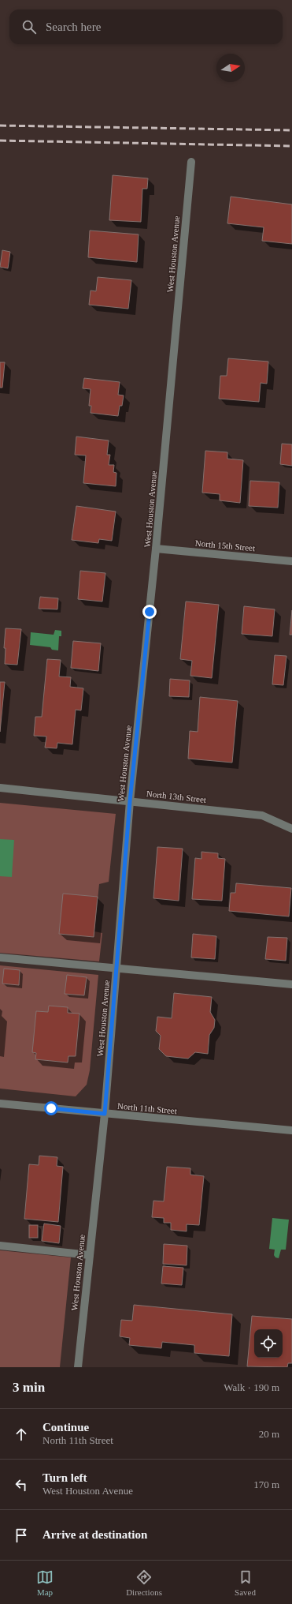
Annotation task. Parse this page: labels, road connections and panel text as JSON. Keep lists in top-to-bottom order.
{
  "streets": {
    "street": [
      "West Houston Avenue",
      "North 15th Street",
      "North 13th Street",
      "North 11th Street"
    ]
  },
  "crossings": [
    ["West Houston Avenue", "North 15th Street"],
    ["West Houston Avenue", "North 13th Street"],
    ["West Houston Avenue", "North 11th Street"]
  ],
  "north": "right",
  "page": {
    "search": "Search here",
    "heading": ["3 min", "Walk · 190 m"],
    "list": [
      ["Continue", "North 11th Street", "20 m"],
      ["Turn left", "West Houston Avenue", "170 m"],
      "Arrive at destination"
    ],
    "nav": ["Map", "Directions", "Saved"]
  }
}
